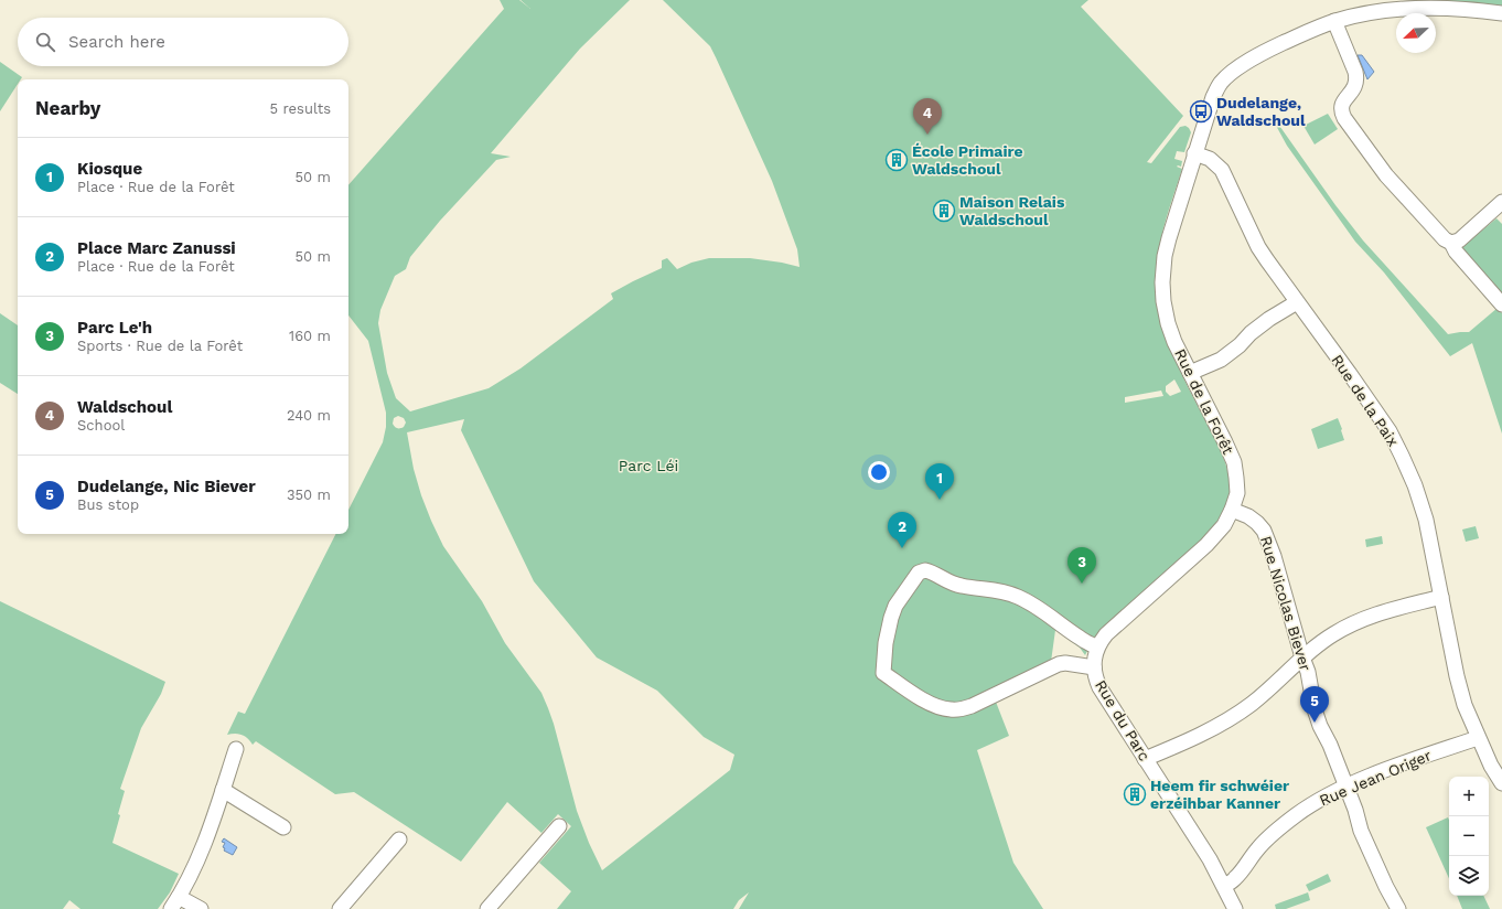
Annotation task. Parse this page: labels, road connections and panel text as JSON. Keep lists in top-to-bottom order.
{
  "streets": {
    "street": [
      "Rue de la Paix",
      "Rue de la Forêt",
      "Rue Nicolas Biever",
      "Rue du Parc",
      "Rue Jean Origer"
    ]
  },
  "crossings": [
    ["Rue de la Paix", "Rue de la Forêt"],
    ["Rue de la Paix", "Rue Jean Origer"],
    ["Rue de la Forêt", "Rue Nicolas Biever"],
    ["Rue de la Forêt", "Rue du Parc"],
    ["Rue Nicolas Biever", "Rue Jean Origer"],
    ["Rue du Parc", "Rue Jean Origer"]
  ],
  "parks": ["Parc Léi"],
  "places": {
    "bus stop": ["Dudelange, Waldschoul"],
    "building": ["École Primaire Waldschoul", "Maison Relais Waldschoul", "Heem fir schwéier erzéihbar Kanner"]
  },
  "north": "bottom left",
  "page": {
    "search": "Search here",
    "heading": ["Nearby", "5 results"],
    "pins": [
      "4",
      "1",
      "2",
      "3",
      "5"
    ],
    "list": [
      {
        "mark": "1",
        "name": "Kiosque",
        "note": "Place · Rue de la Forêt",
        "value": "50 m"
      },
      {
        "mark": "2",
        "name": "Place Marc Zanussi",
        "note": "Place · Rue de la Forêt",
        "value": "50 m"
      },
      {
        "mark": "3",
        "name": "Parc Le'h",
        "note": "Sports · Rue de la Forêt",
        "value": "160 m"
      },
      {
        "mark": "4",
        "name": "Waldschoul",
        "note": "School",
        "value": "240 m"
      },
      {
        "mark": "5",
        "name": "Dudelange, Nic Biever",
        "note": "Bus stop",
        "value": "350 m"
      }
    ],
    "map_buttons": ["+", "−"]
  }
}
